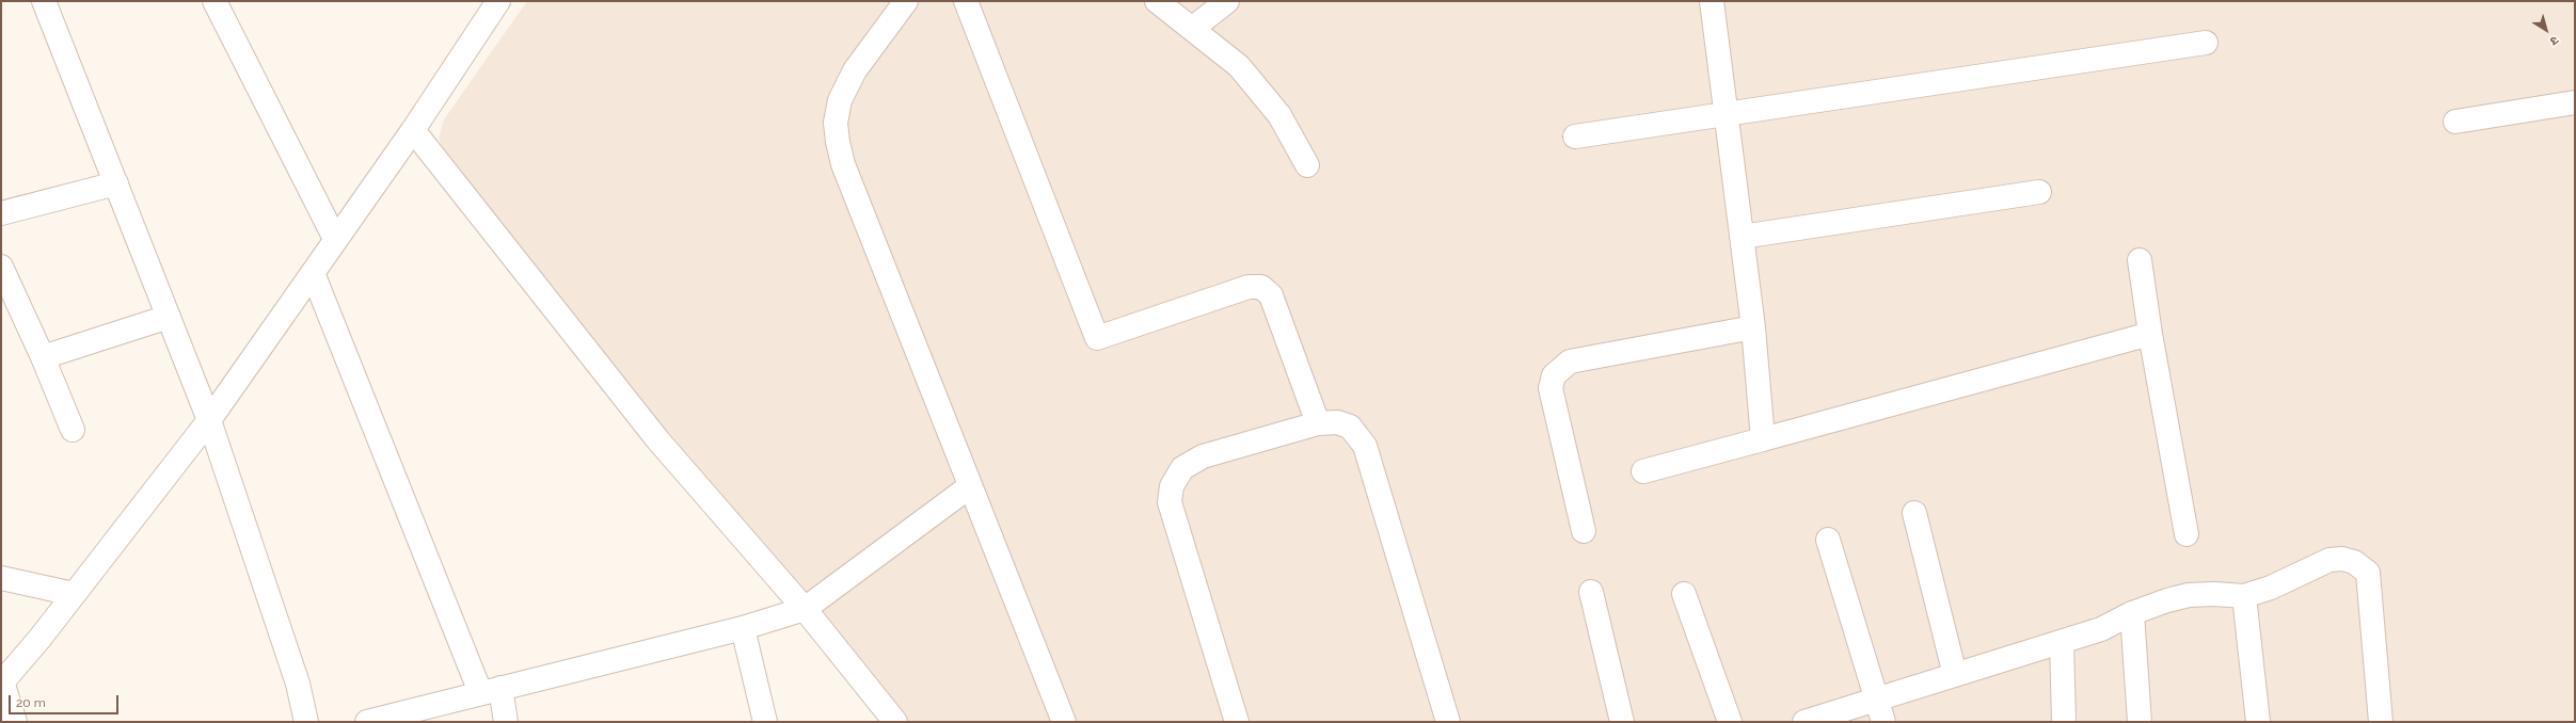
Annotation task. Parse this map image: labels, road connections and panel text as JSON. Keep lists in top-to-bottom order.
{
  "scale_bar": "20 m",
  "north": "bottom right"
}
